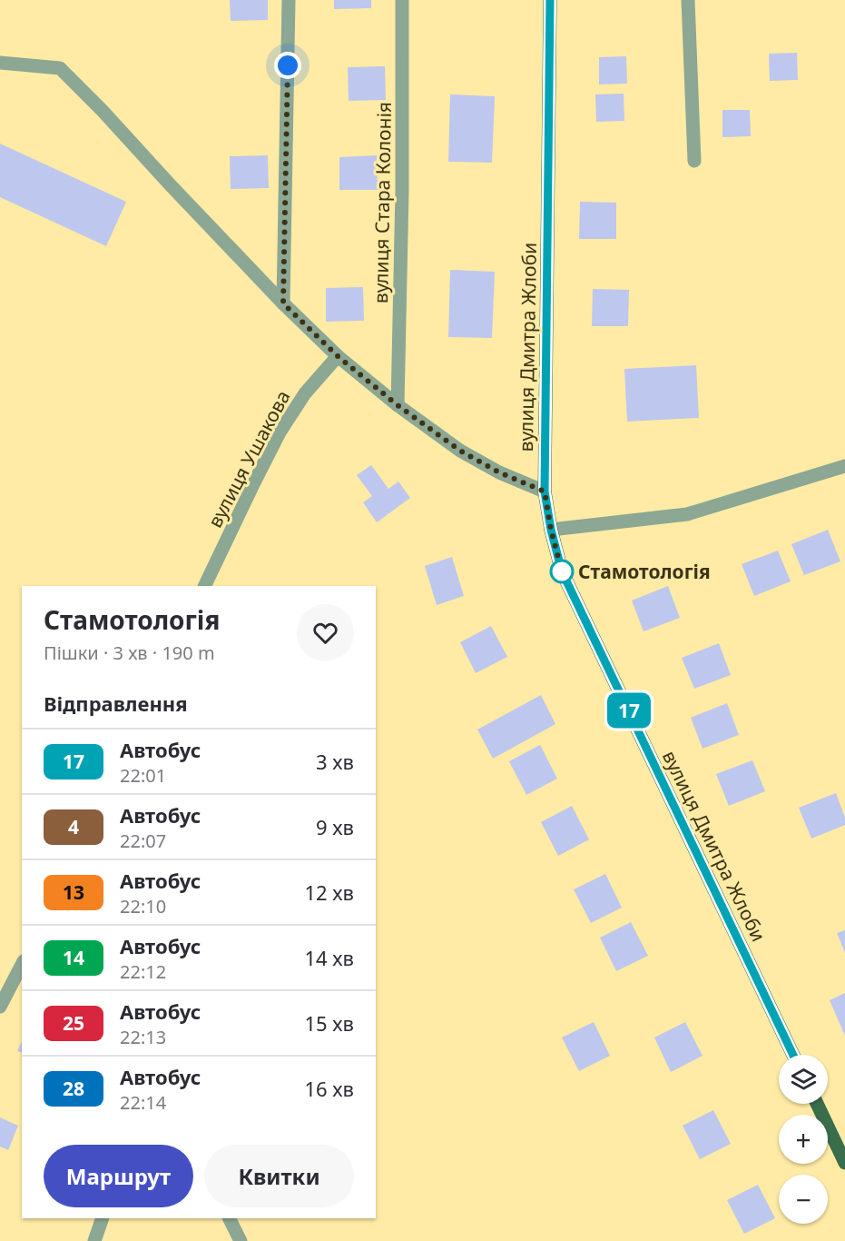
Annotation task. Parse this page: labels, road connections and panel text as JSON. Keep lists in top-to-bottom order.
{
  "streets": {
    "main road": ["вулиця Дмитра Жлоби"],
    "street": ["вулиця Стара Колонія", "вулиця Ушакова"]
  },
  "places": ["Стамотологія"],
  "lines": ["bus line 17"],
  "page": {
    "on_map": "17",
    "heading": [
      ["Стамотологія", "Пішки · 3 хв · 190 m"],
      "Відправлення"
    ],
    "list": [
      {
        "mark": "17",
        "name": "Автобус",
        "note": "22:01",
        "value": "3 хв"
      },
      {
        "mark": "4",
        "name": "Автобус",
        "note": "22:07",
        "value": "9 хв"
      },
      {
        "mark": "13",
        "name": "Автобус",
        "note": "22:10",
        "value": "12 хв"
      },
      {
        "mark": "14",
        "name": "Автобус",
        "note": "22:12",
        "value": "14 хв"
      },
      {
        "mark": "25",
        "name": "Автобус",
        "note": "22:13",
        "value": "15 хв"
      },
      {
        "mark": "28",
        "name": "Автобус",
        "note": "22:14",
        "value": "16 хв"
      }
    ],
    "map_buttons": ["+", "−"],
    "buttons": ["Маршрут", "Квитки"]
  }
}
